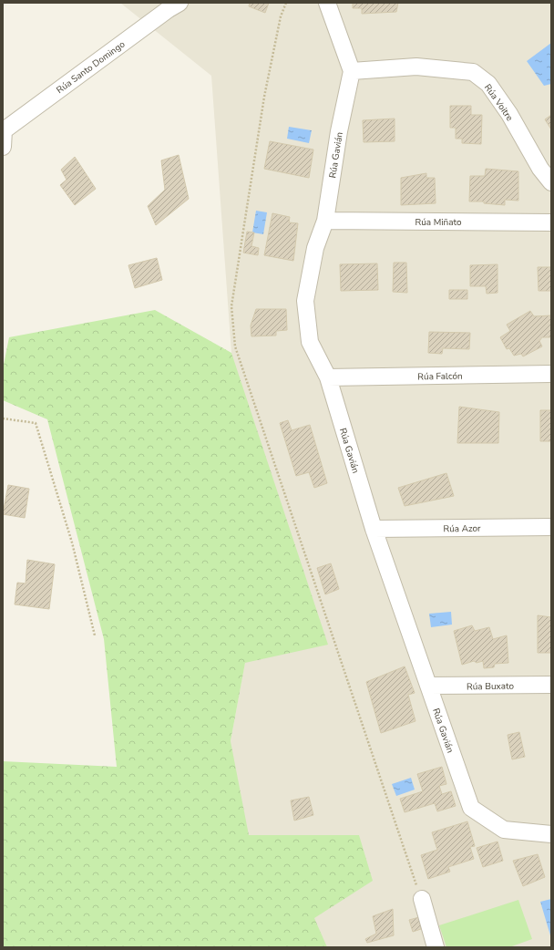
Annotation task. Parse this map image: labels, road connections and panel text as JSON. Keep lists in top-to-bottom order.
{
  "streets": {
    "street": [
      "Rúa Santo Domingo",
      "Rúa Voitre",
      "Rúa Gavián",
      "Rúa Miñato",
      "Rúa Falcón",
      "Rúa Azor",
      "Rúa Buxato"
    ]
  },
  "crossings": [
    ["Rúa Voitre", "Rúa Gavián"],
    ["Rúa Gavián", "Rúa Miñato"],
    ["Rúa Gavián", "Rúa Falcón"],
    ["Rúa Gavián", "Rúa Azor"],
    ["Rúa Gavián", "Rúa Buxato"]
  ]
}
